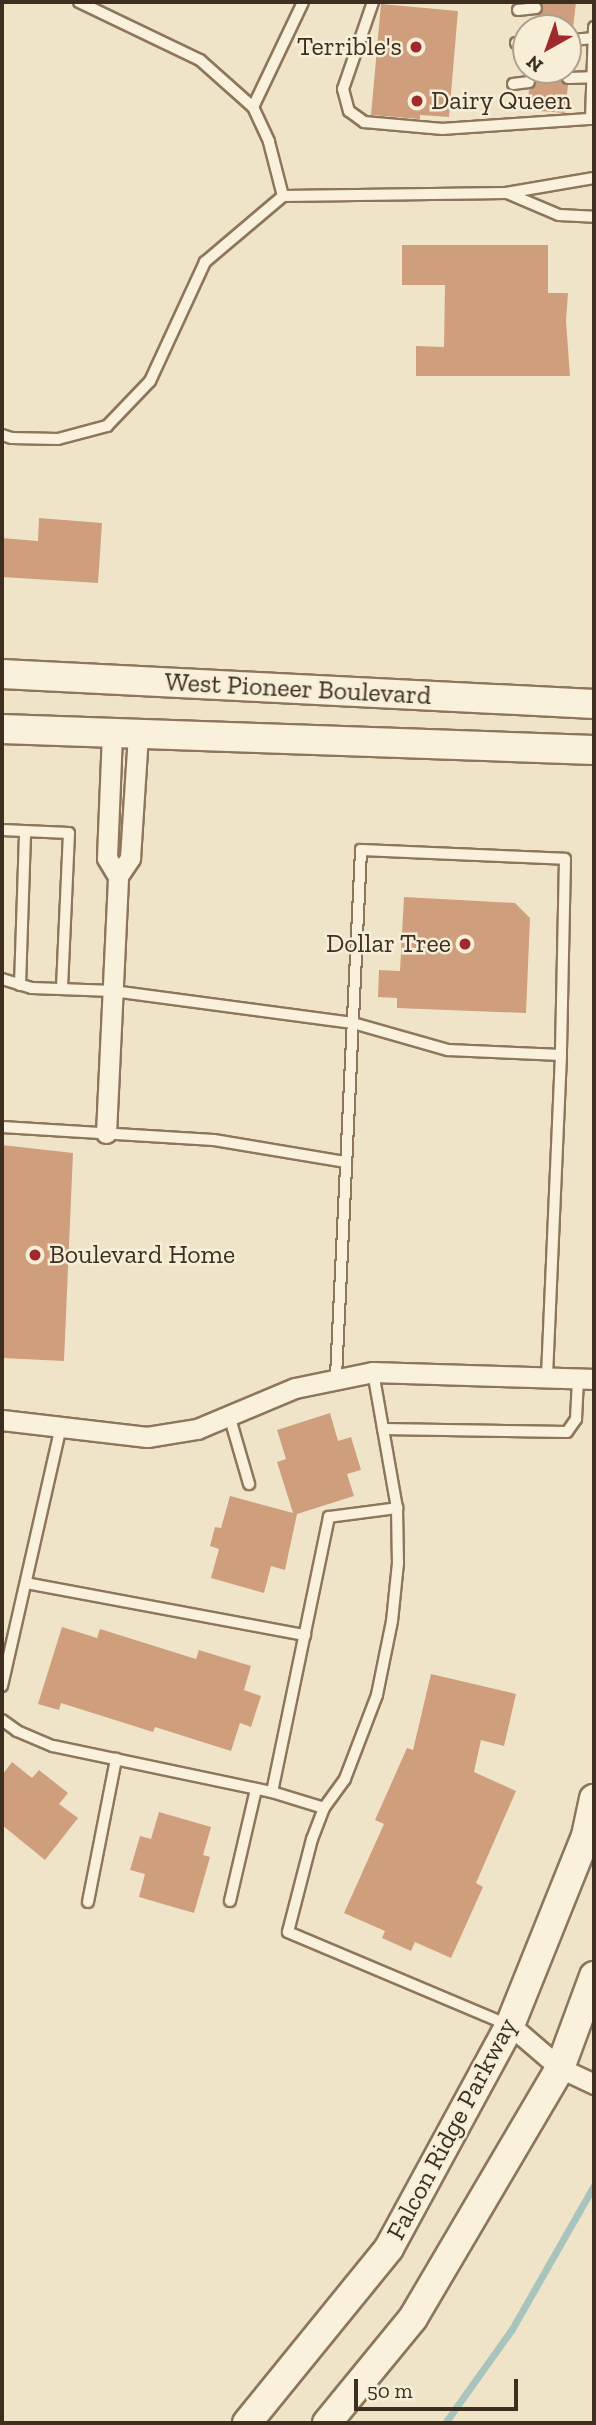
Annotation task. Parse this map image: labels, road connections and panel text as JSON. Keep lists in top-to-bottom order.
{
  "streets": {
    "main road": ["West Pioneer Boulevard", "Falcon Ridge Parkway"]
  },
  "places": [
    "Terrible's",
    "Dairy Queen",
    "Dollar Tree",
    "Boulevard Home"
  ],
  "scale_bar": "50 m",
  "north": "bottom left"
}
